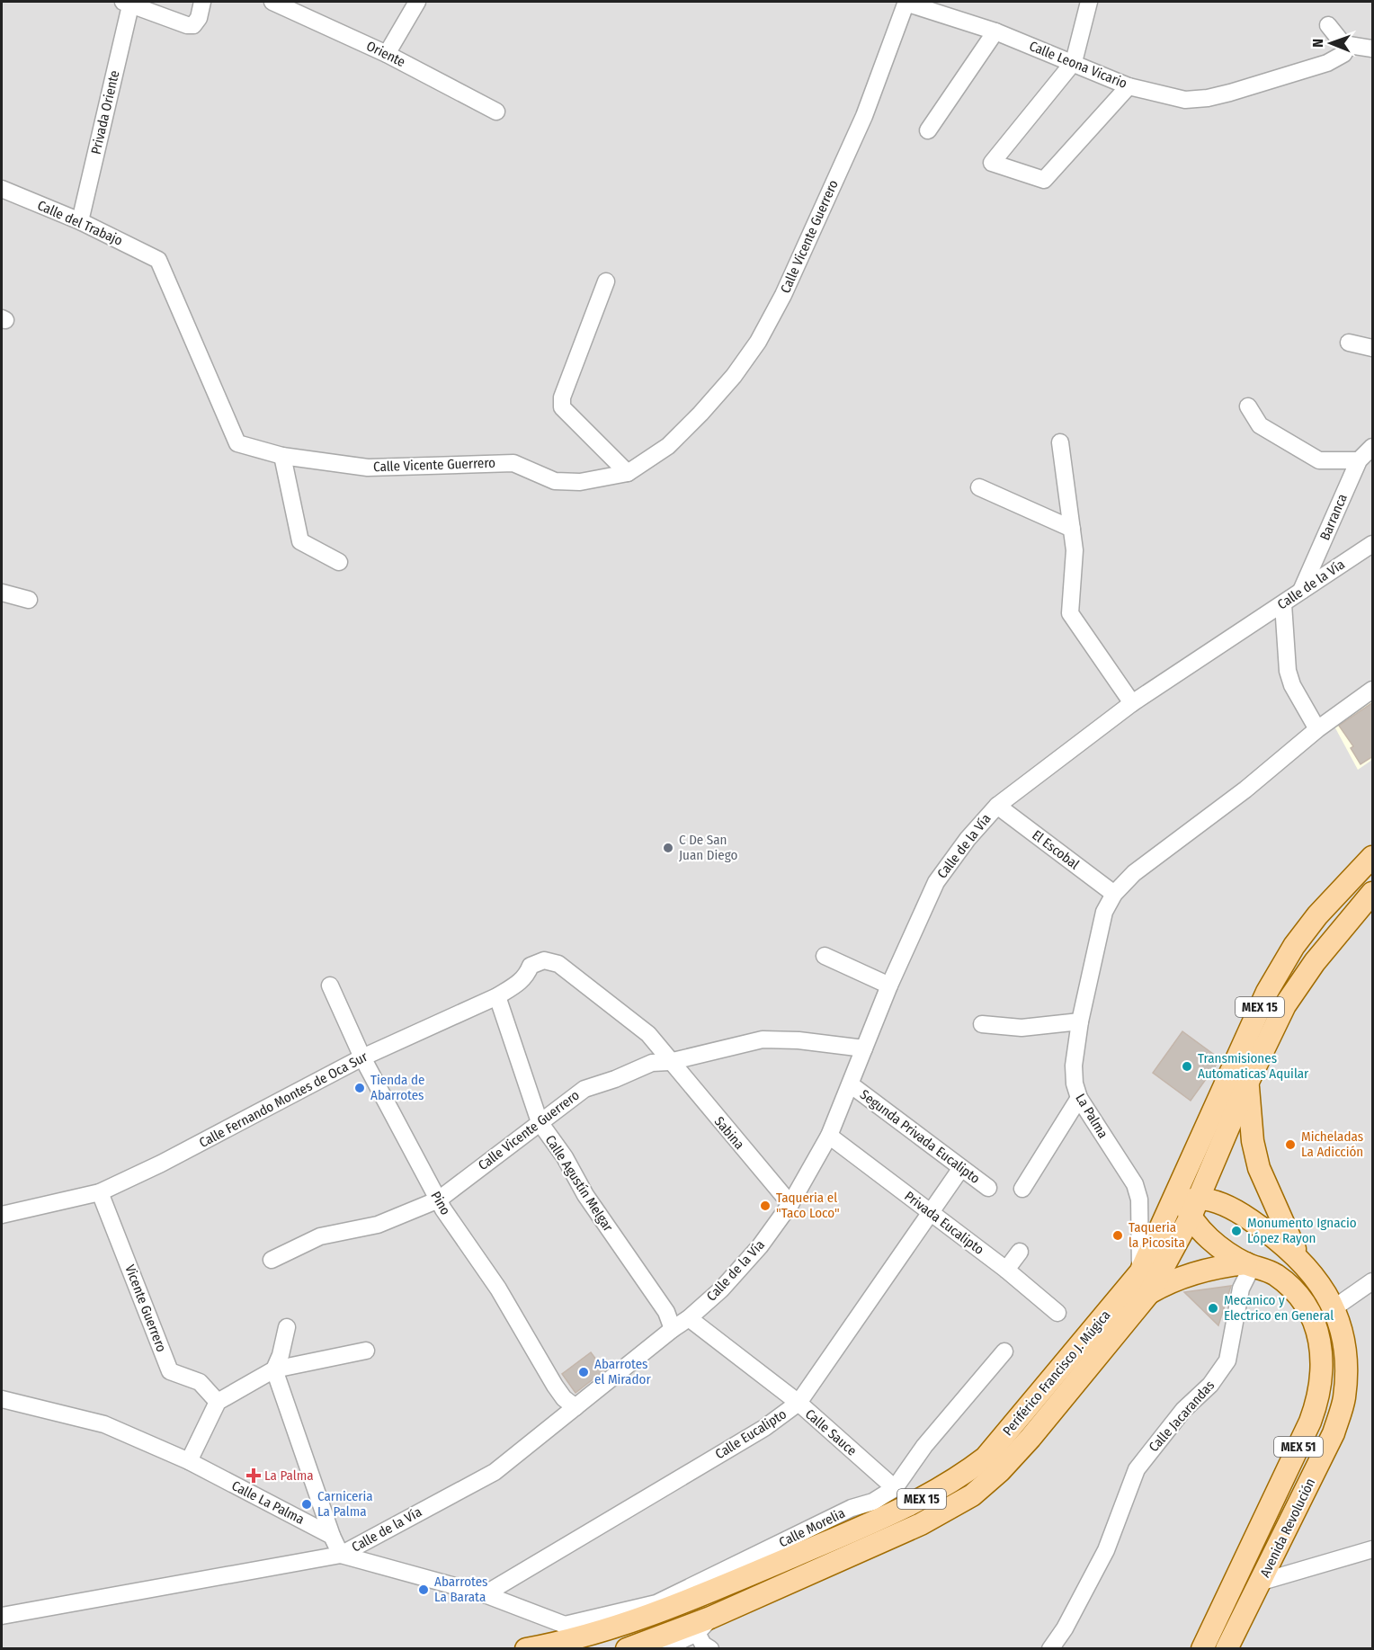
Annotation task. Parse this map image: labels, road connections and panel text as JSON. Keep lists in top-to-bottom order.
{
  "streets": {
    "main road": [
      "MEX 15",
      "Periférico Francisco J. Múgica",
      "MEX 51",
      "Avenida Revolución"
    ],
    "street": [
      "Oriente",
      "Calle Leona Vicario",
      "Privada Oriente",
      "Calle del Trabajo",
      "Calle Vicente Guerrero",
      "Barranca",
      "Calle de la Vía",
      "El Escobal",
      "Calle Fernando Montes de Oca Sur",
      "La Palma",
      "Sabina",
      "Segunda Privada Eucalipto",
      "Calle Agustín Melgar",
      "Pino",
      "Privada Eucalipto",
      "Vicente Guerrero",
      "Calle Jacarandas",
      "Calle Sauce",
      "Calle Eucalipto",
      "Calle La Palma",
      "Calle Morelia"
    ]
  },
  "crossings": [
    ["Calle Leona Vicario", "Calle Vicente Guerrero"],
    ["Privada Oriente", "Calle del Trabajo"],
    ["Calle del Trabajo", "Calle Vicente Guerrero"],
    ["Calle Vicente Guerrero", "Calle de la Vía"],
    ["Calle Vicente Guerrero", "Sabina"],
    ["Calle Vicente Guerrero", "Calle Agustín Melgar"],
    ["Calle Vicente Guerrero", "Pino"],
    ["Barranca", "Calle de la Vía"],
    ["Calle de la Vía", "El Escobal"],
    ["Calle de la Vía", "Sabina"],
    ["Calle de la Vía", "Segunda Privada Eucalipto"],
    ["Calle de la Vía", "Calle Agustín Melgar"],
    ["Calle de la Vía", "Pino"],
    ["Calle de la Vía", "Privada Eucalipto"],
    ["Calle de la Vía", "Calle Sauce"],
    ["El Escobal", "La Palma"],
    ["Calle Fernando Montes de Oca Sur", "Sabina"],
    ["Calle Fernando Montes de Oca Sur", "Calle Agustín Melgar"],
    ["Calle Fernando Montes de Oca Sur", "Pino"],
    ["Calle Fernando Montes de Oca Sur", "Vicente Guerrero"],
    ["La Palma", "Periférico Francisco J. Múgica"],
    ["Segunda Privada Eucalipto", "Calle Eucalipto"],
    ["Privada Eucalipto", "Calle Eucalipto"],
    ["Periférico Francisco J. Múgica", "Calle Morelia"],
    ["Periférico Francisco J. Múgica", "Avenida Revolución"],
    ["Calle Jacarandas", "Avenida Revolución"],
    ["Calle Sauce", "Calle Eucalipto"],
    ["Calle Sauce", "Calle Morelia"]
  ],
  "places": {
    "other": [
      "C De San Juan Diego",
      "Transmisiones Automaticas Aquilar",
      "Tienda de Abarrotes",
      "Micheladas La Adicción",
      "Taqueria el \"Taco Loco\"",
      "Monumento Ignacio López Rayon",
      "Taqueria la Picosita",
      "Mecanico y Electrico en General",
      "Abarrotes el Mirador",
      "Carniceria La Palma",
      "Abarrotes La Barata"
    ],
    "health": ["La Palma"]
  },
  "north": "left"
}
